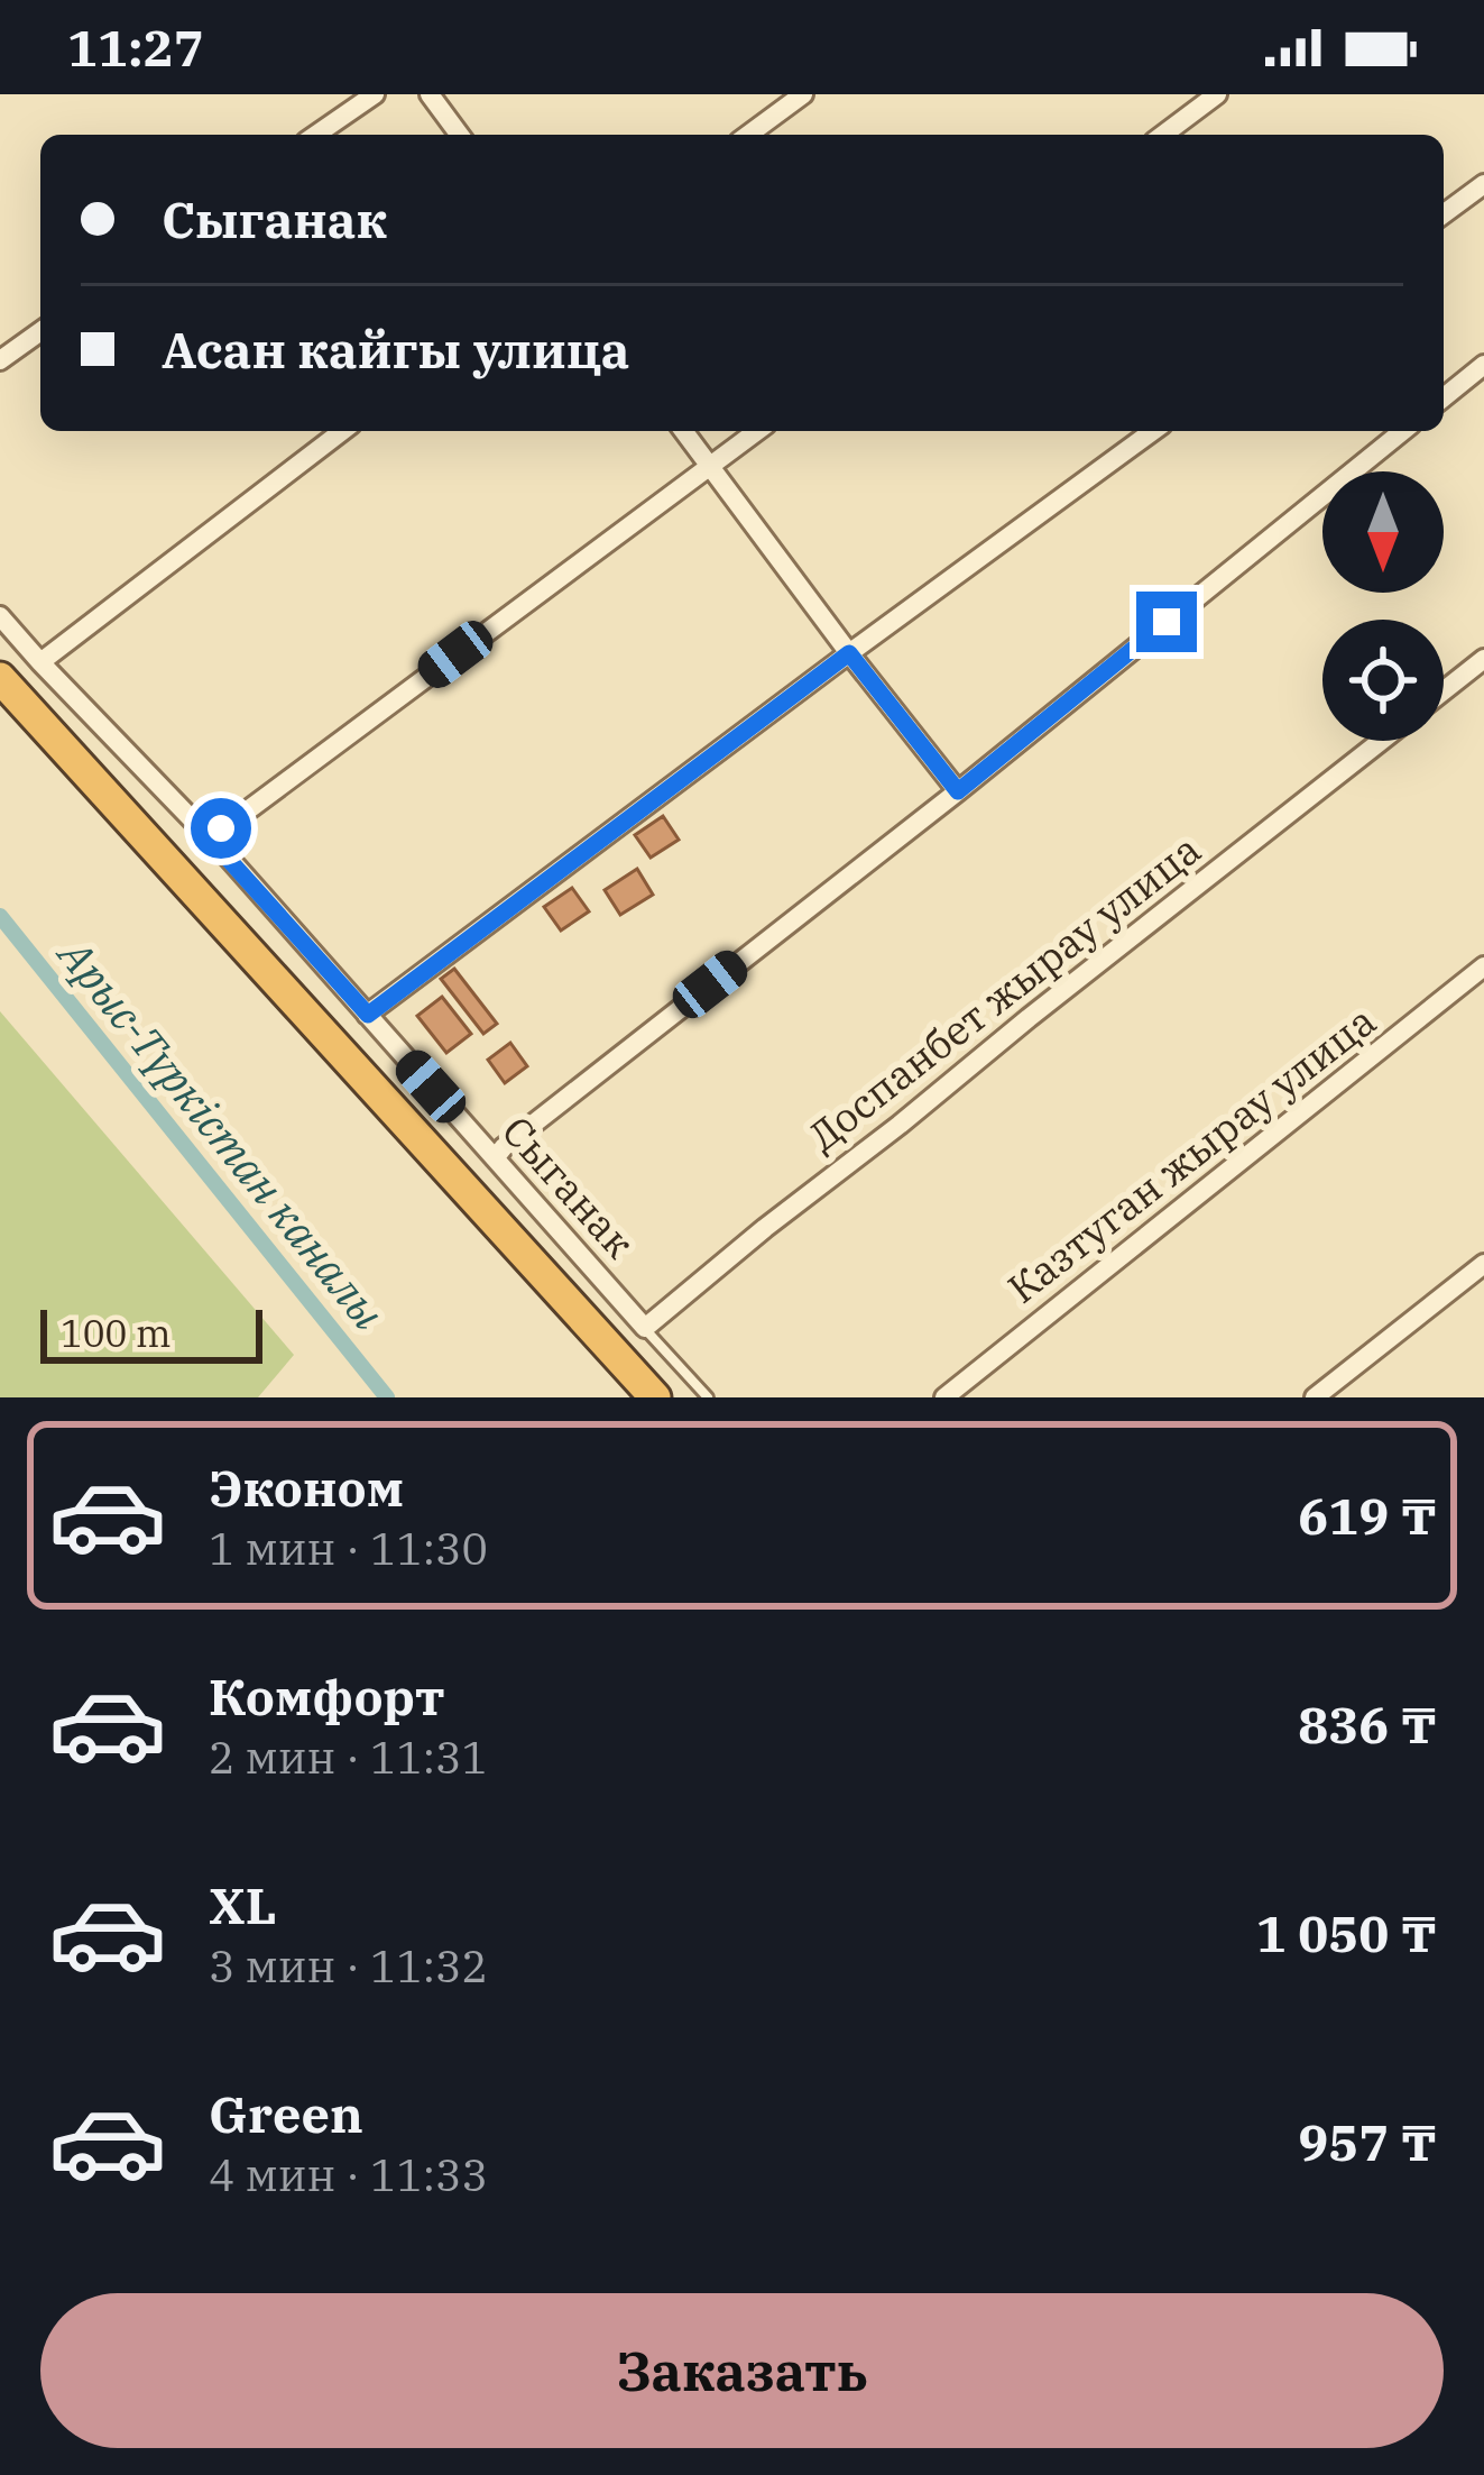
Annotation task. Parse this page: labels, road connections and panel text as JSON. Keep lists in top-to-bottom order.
{
  "streets": {
    "street": ["Доспанбет жырау улица", "Казтуган жырау улица", "Сыганак"]
  },
  "crossings": [
    ["Доспанбет жырау улица", "Сыганак"]
  ],
  "water": ["Арыс-Түркістан каналы"],
  "scale_bar": "100 m",
  "north": "bottom",
  "page": {
    "status": "11:27",
    "banner": ["Сыганак", "Асан кайгы улица"],
    "scale": "100 m",
    "list": [
      {
        "name": "Эконом",
        "note": "1 мин · 11:30",
        "value": "619 ₸"
      },
      {
        "name": "Комфорт",
        "note": "2 мин · 11:31",
        "value": "836 ₸"
      },
      {
        "name": "XL",
        "note": "3 мин · 11:32",
        "value": "1 050 ₸"
      },
      {
        "name": "Green",
        "note": "4 мин · 11:33",
        "value": "957 ₸"
      }
    ],
    "buttons": "Заказать"
  }
}
